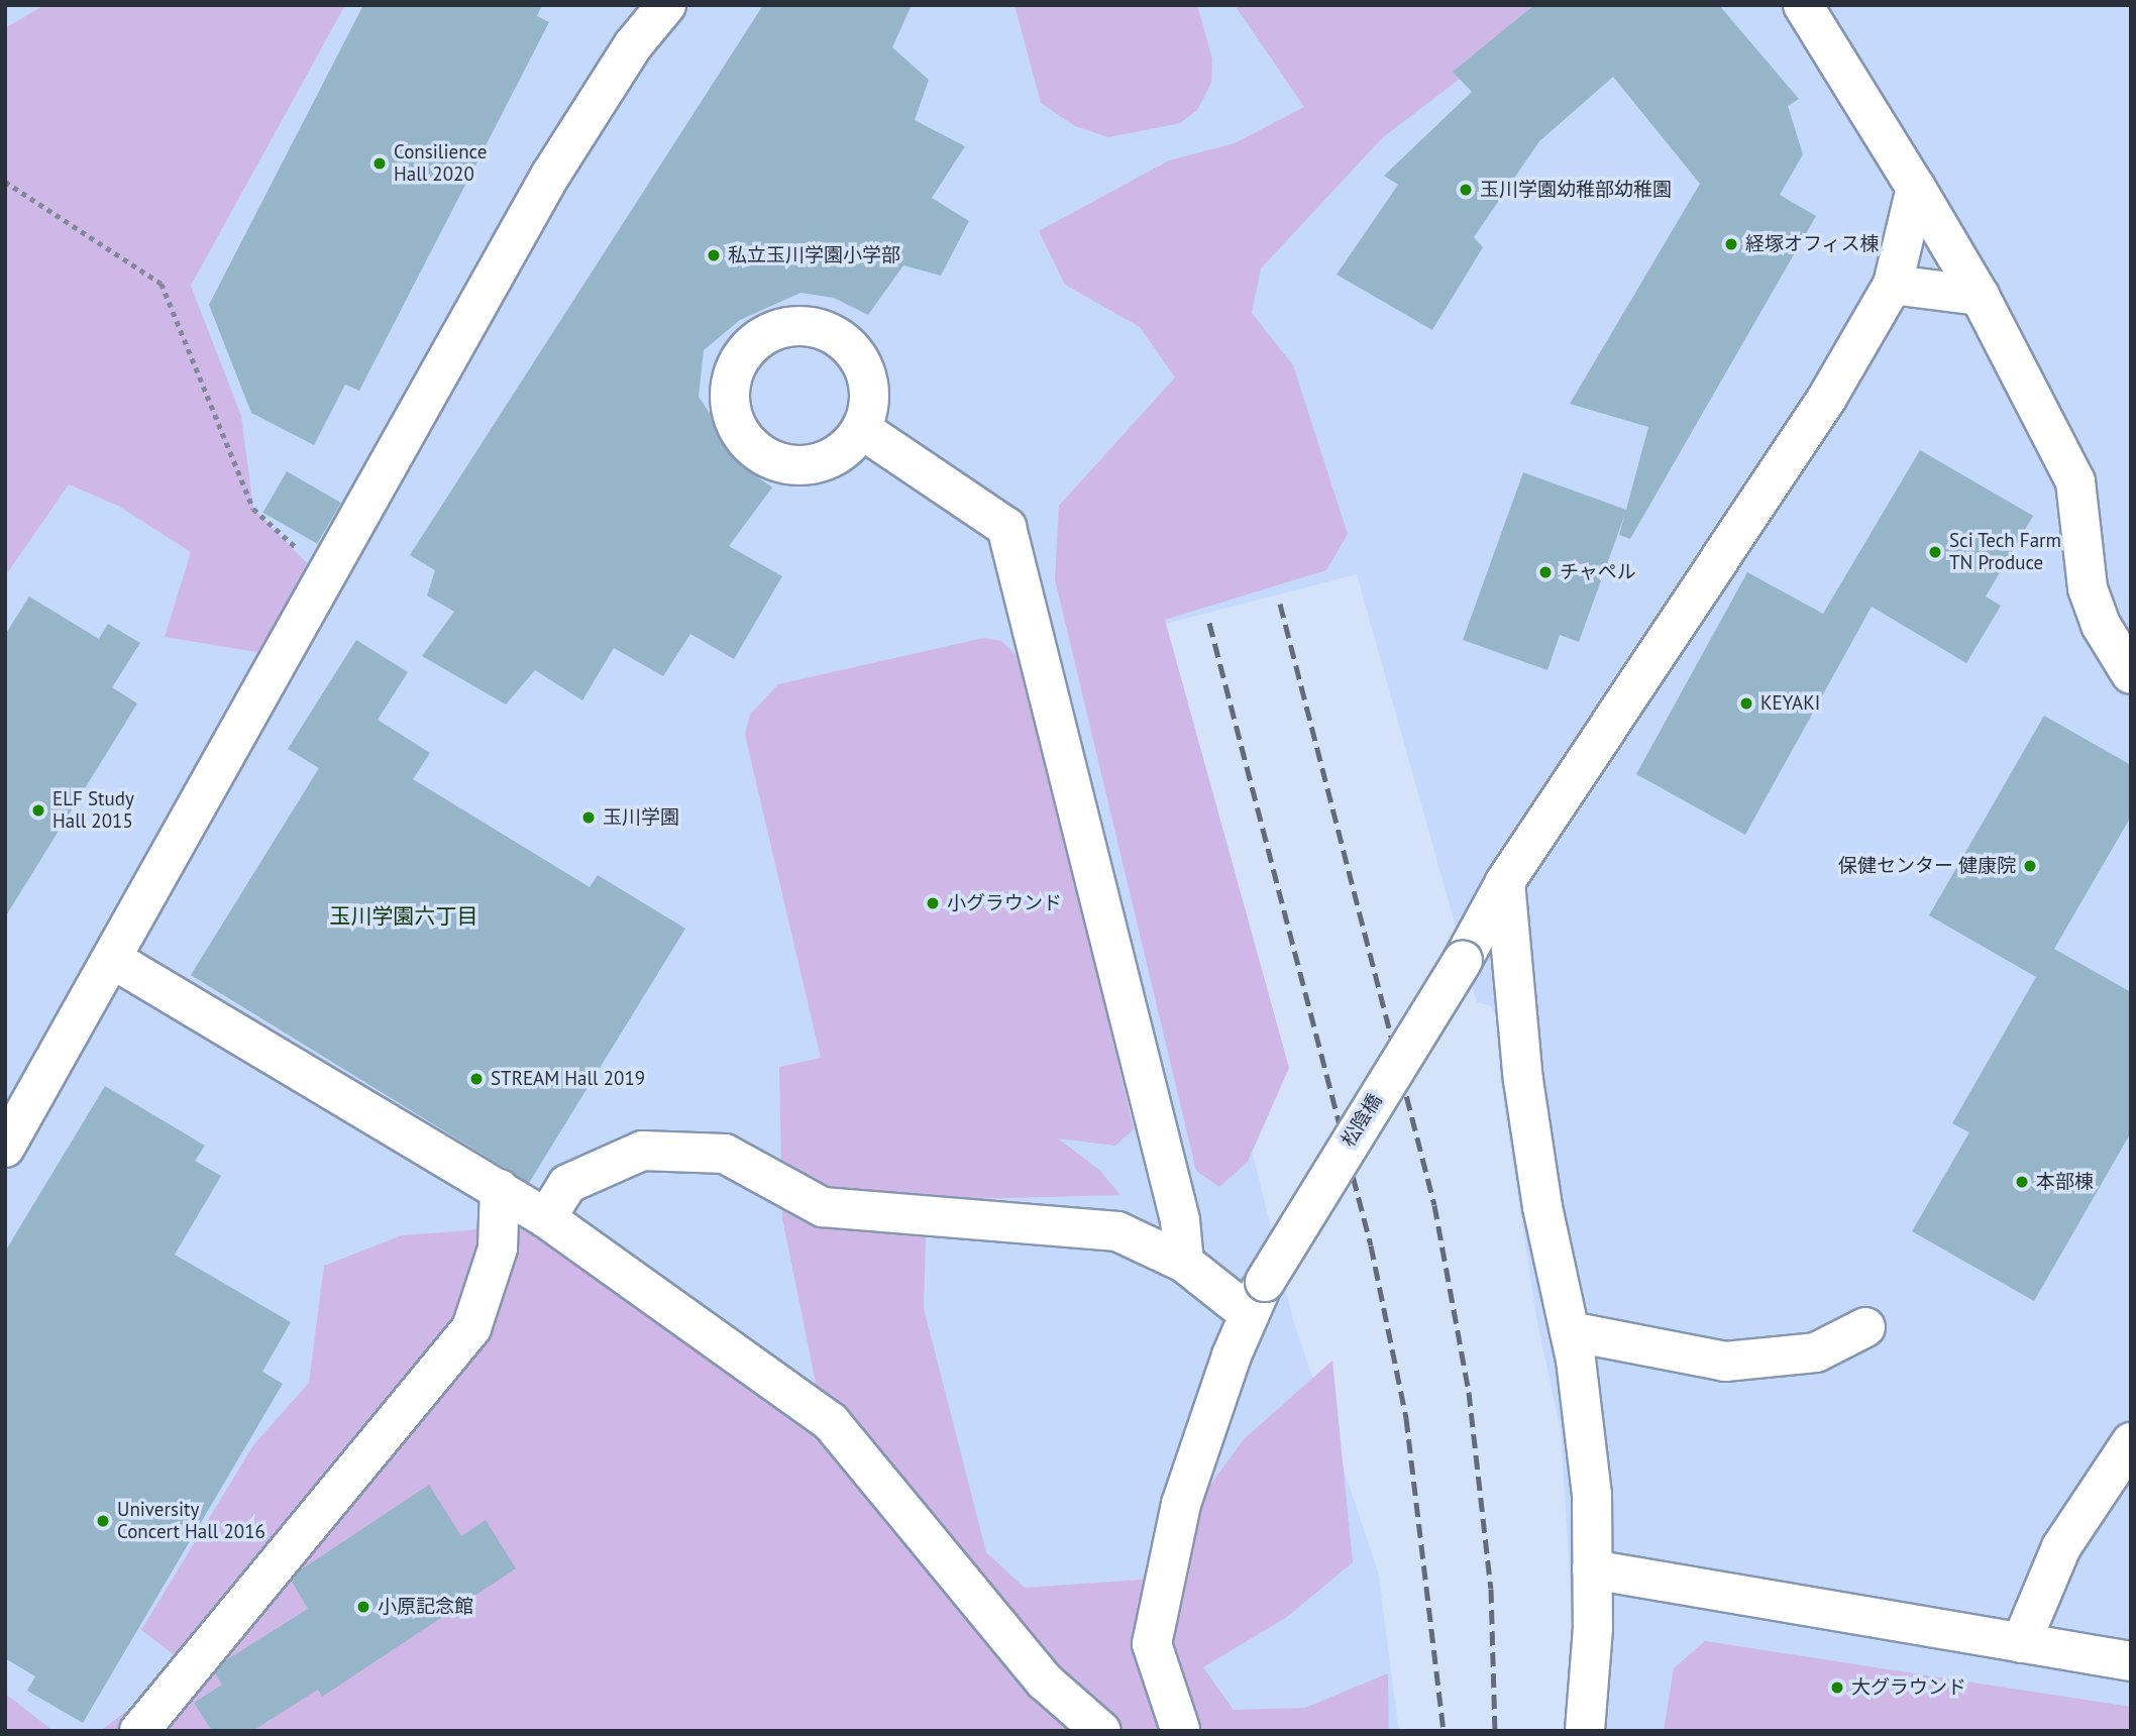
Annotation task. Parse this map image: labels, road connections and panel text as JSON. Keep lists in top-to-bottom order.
{
  "streets": {
    "street": ["松陰橋"]
  },
  "districts": ["玉川学園六丁目"],
  "places": [
    "Consilience Hall 2020",
    "玉川学園幼稚部幼稚園",
    "経塚オフィス棟",
    "私立玉川学園小学部",
    "Sci Tech Farm TN Produce",
    "チャペル",
    "KEYAKI",
    "ELF Study Hall 2015",
    "玉川学園",
    "保健センター 健康院",
    "小グラウンド",
    "STREAM Hall 2019",
    "本部棟",
    "University Concert Hall 2016",
    "小原記念館",
    "大グラウンド"
  ]
}
